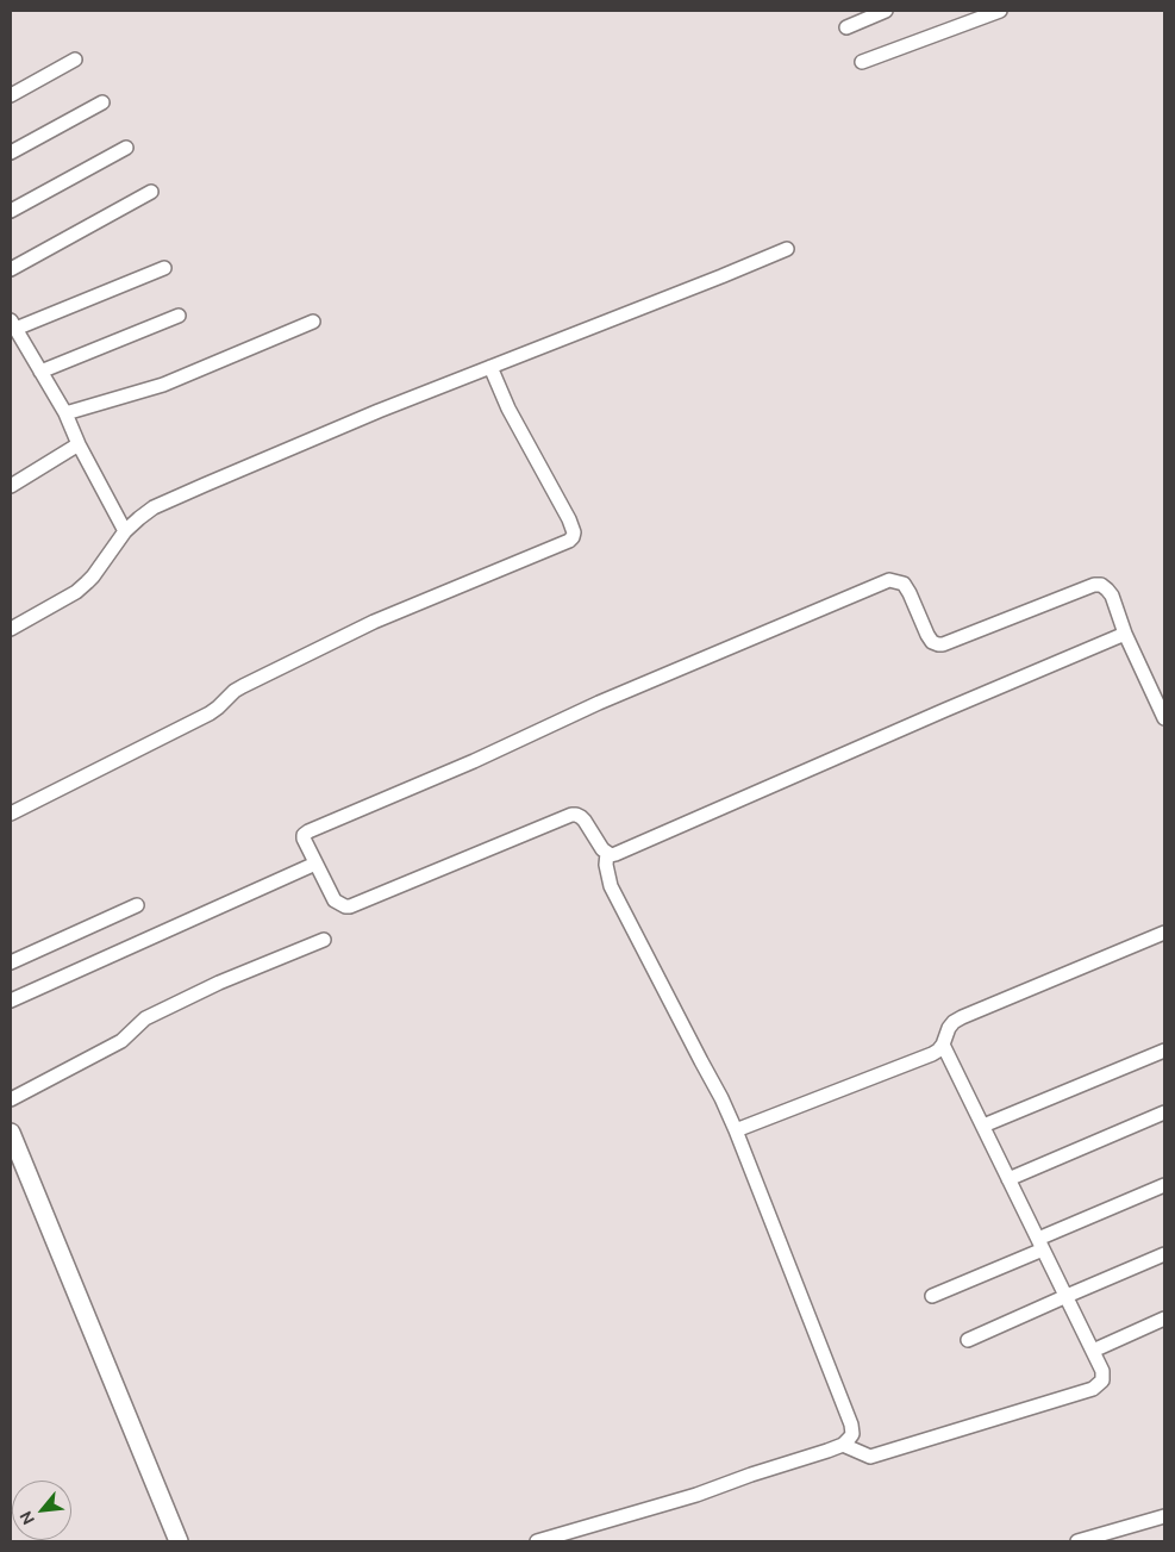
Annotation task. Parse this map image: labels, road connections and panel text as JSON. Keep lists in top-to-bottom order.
{
  "north": "bottom left"
}
